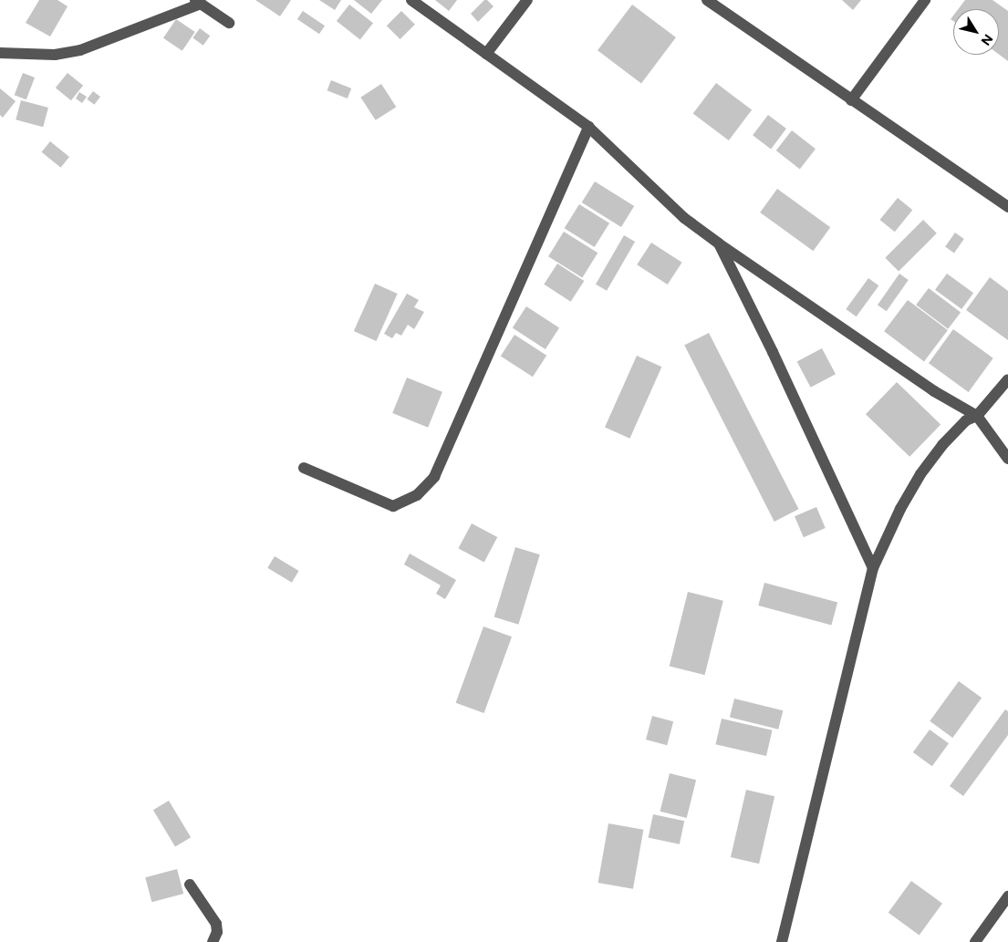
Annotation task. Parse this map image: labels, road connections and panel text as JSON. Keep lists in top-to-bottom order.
{
  "north": "bottom right"
}
